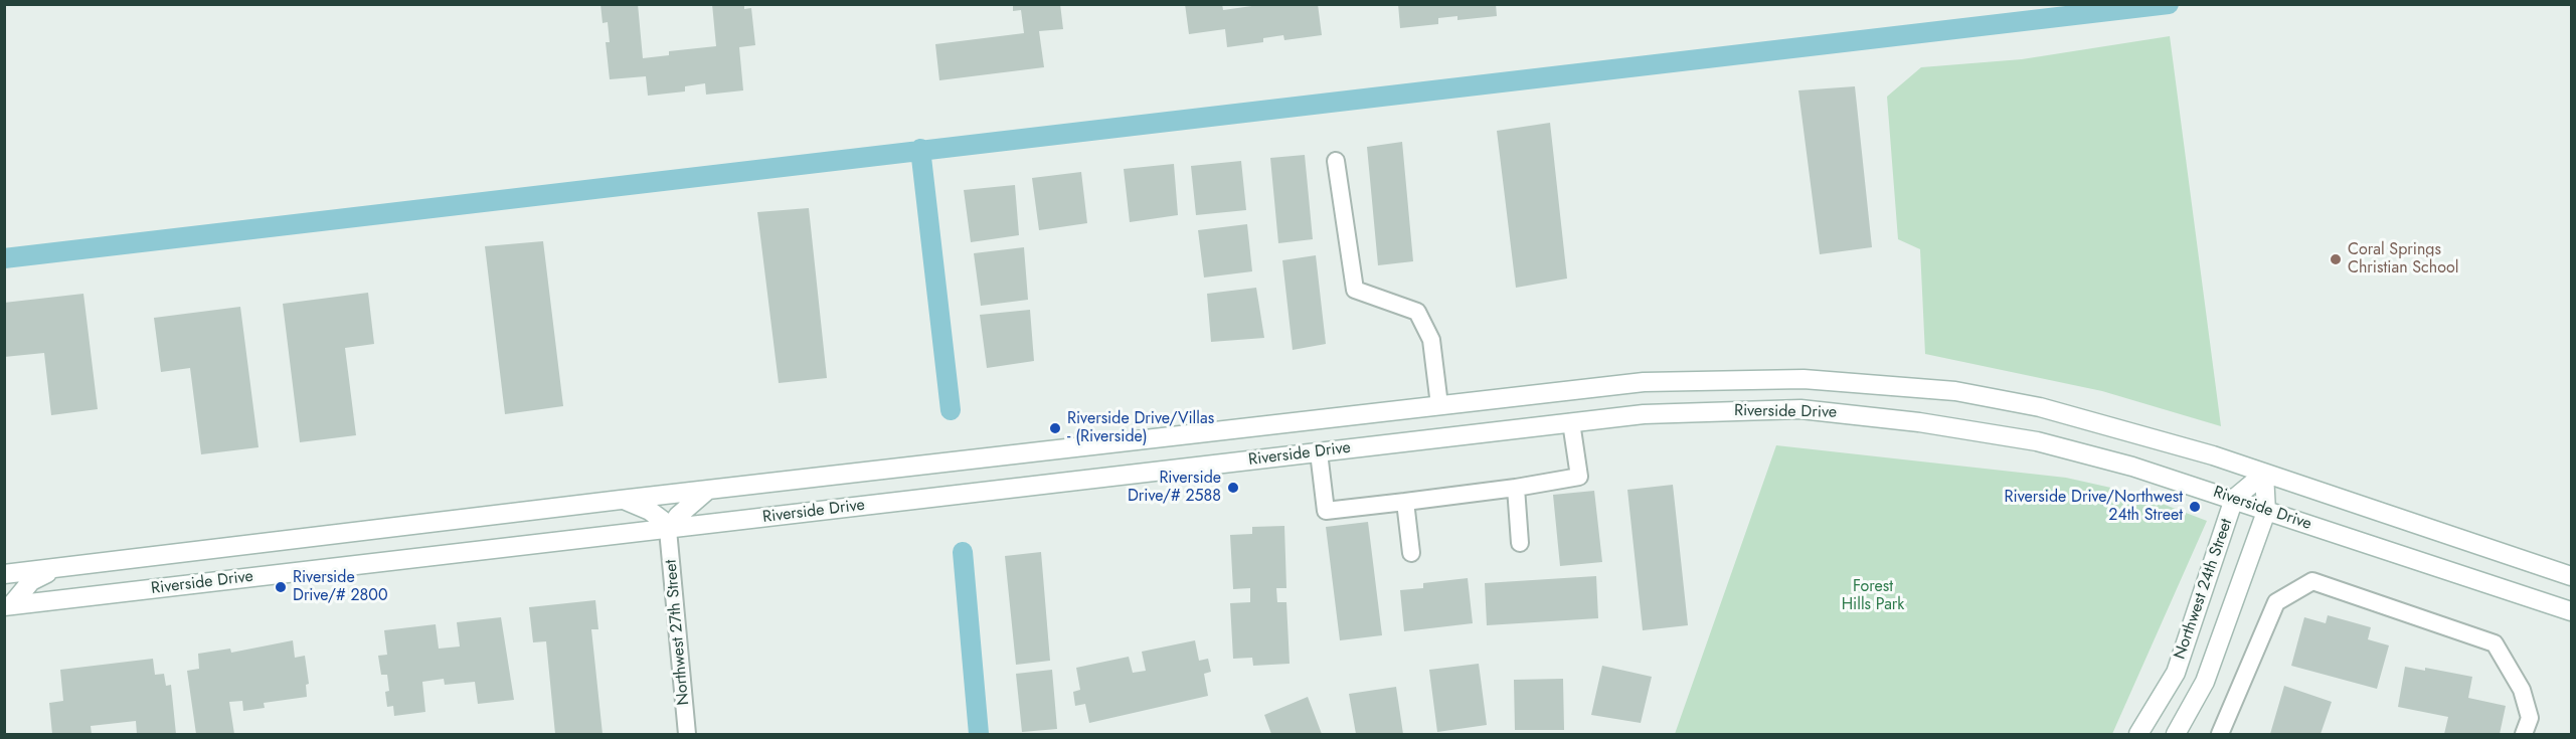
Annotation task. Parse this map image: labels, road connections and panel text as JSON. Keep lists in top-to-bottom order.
{
  "streets": {
    "street": ["Riverside Drive", "Northwest 24th Street", "Northwest 27th Street"]
  },
  "crossings": [
    ["Riverside Drive", "Northwest 24th Street"],
    ["Riverside Drive", "Northwest 27th Street"]
  ],
  "parks": ["Forest Hills Park"],
  "places": [
    "Coral Springs Christian School",
    "Riverside Drive/Villas - (Riverside)",
    "Riverside Drive/# 2588",
    "Riverside Drive/Northwest 24th Street",
    "Riverside Drive/# 2800"
  ]
}
